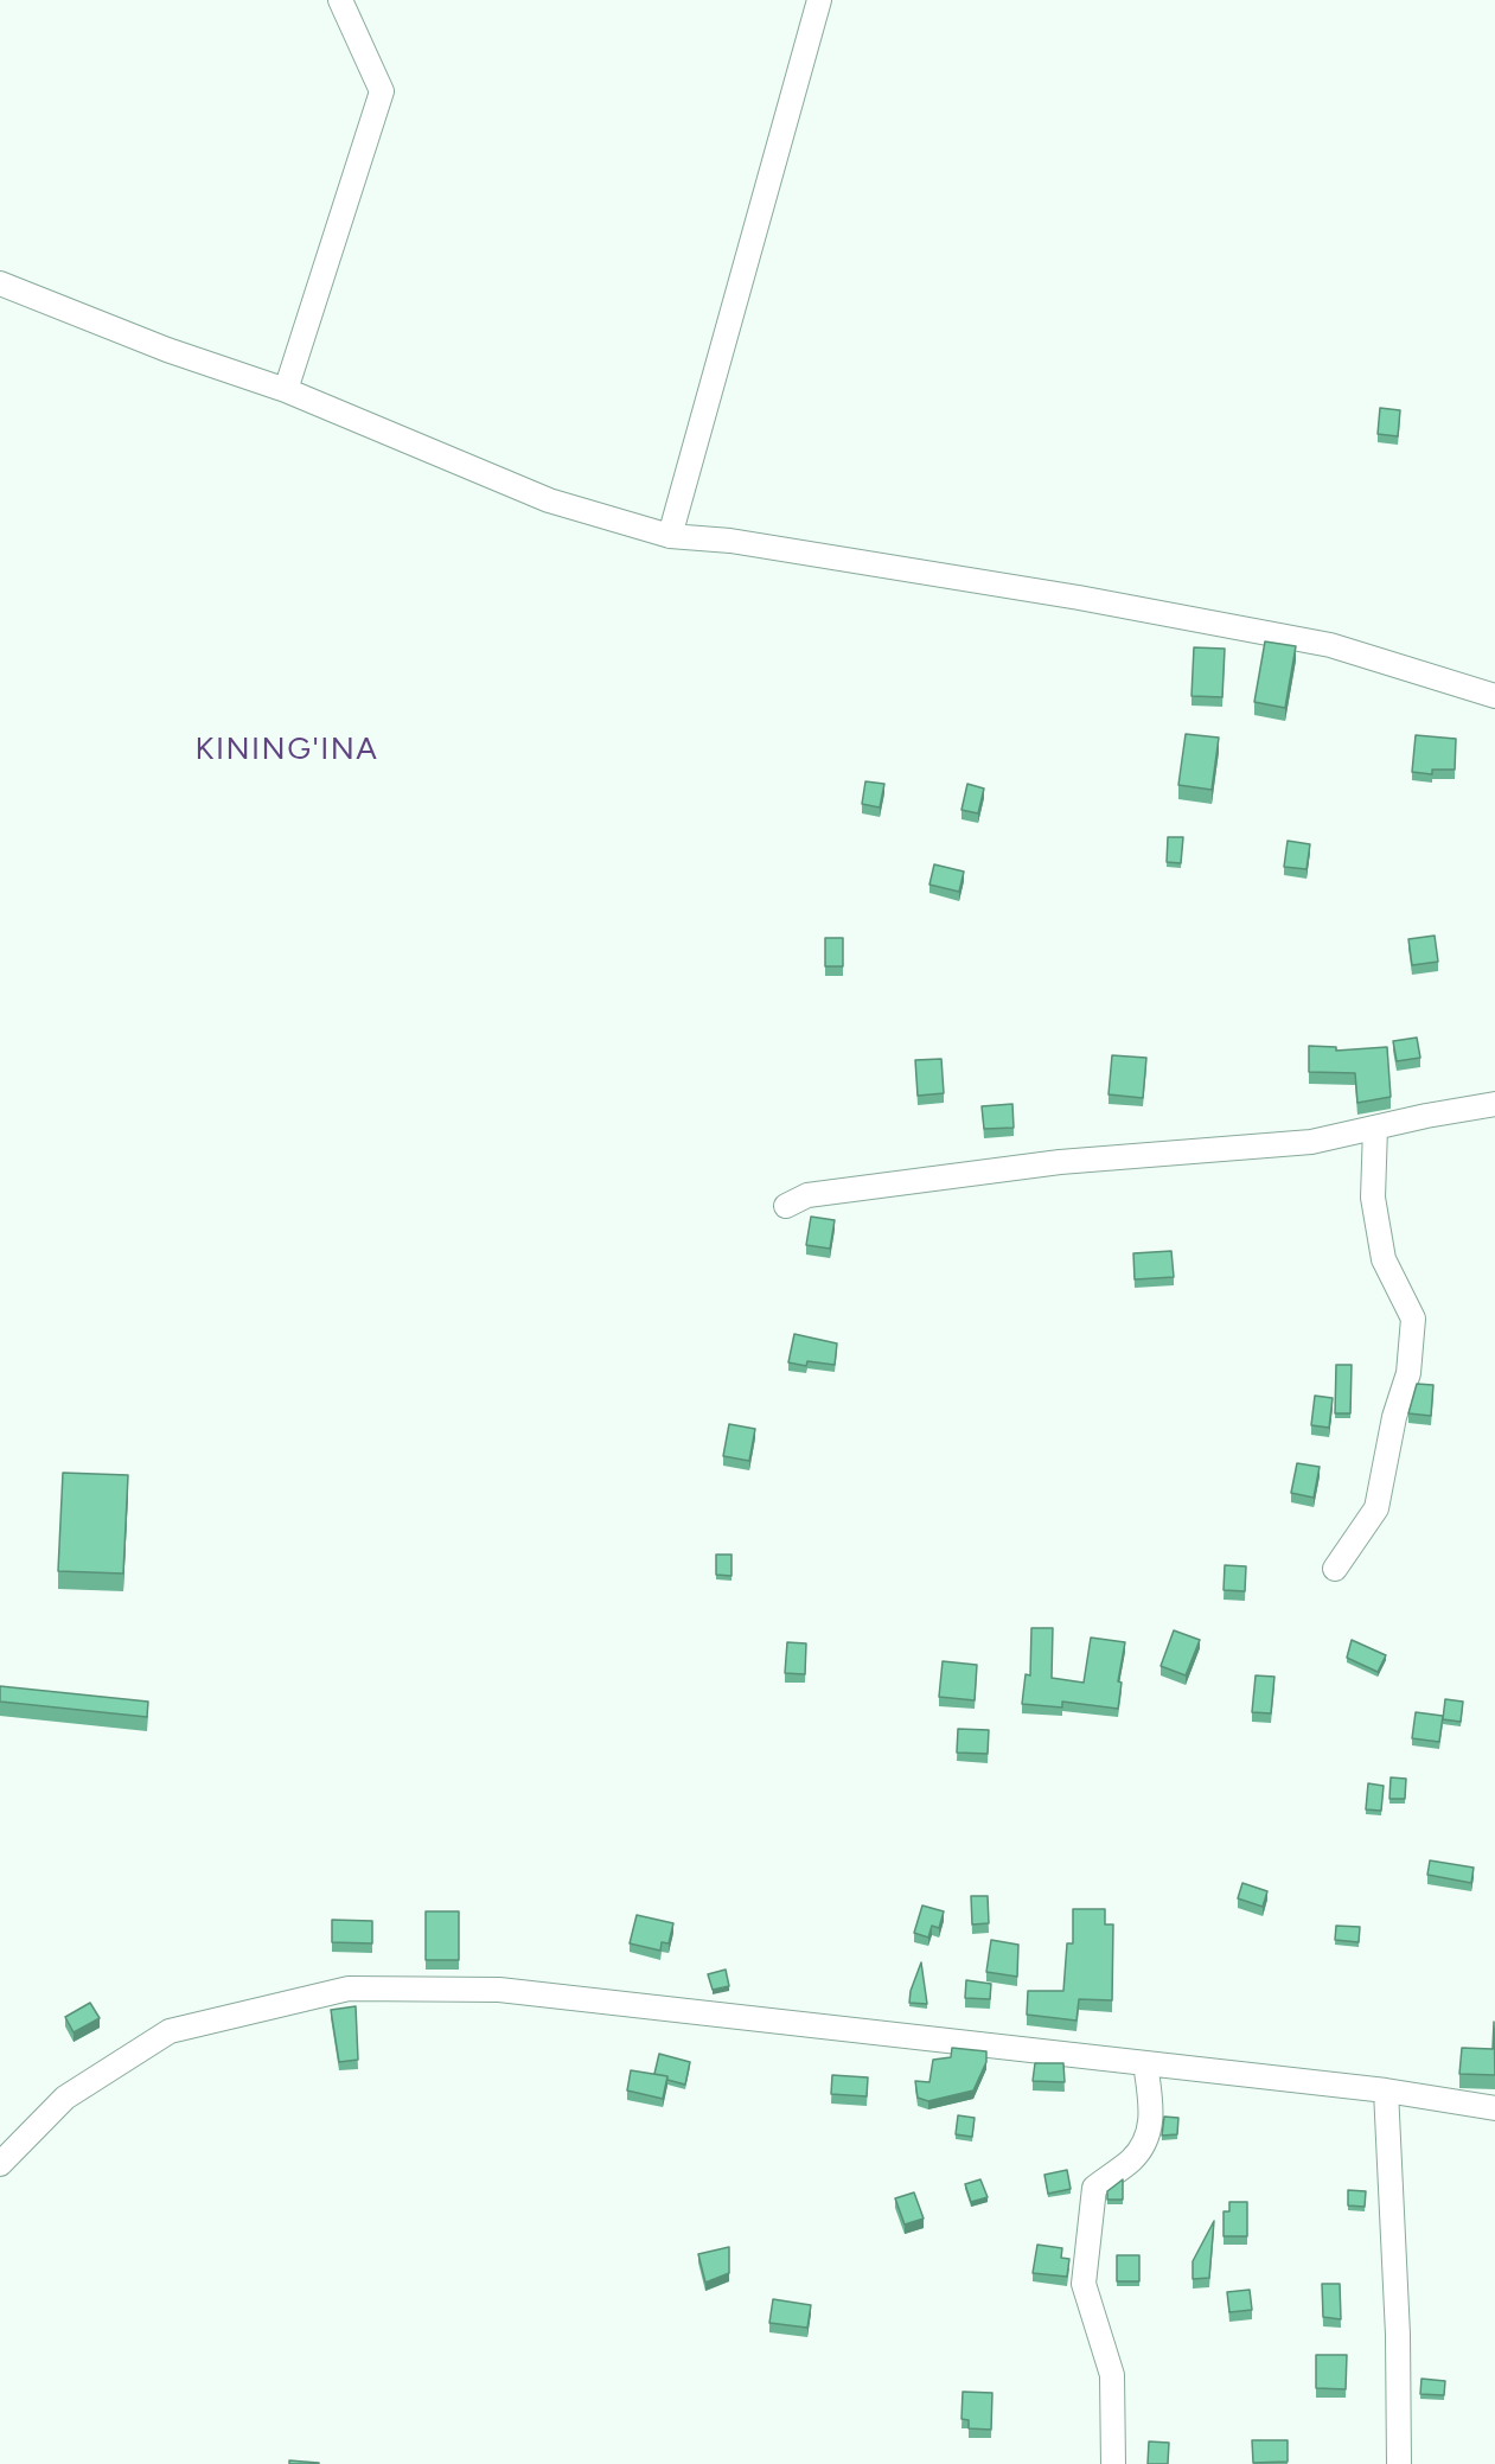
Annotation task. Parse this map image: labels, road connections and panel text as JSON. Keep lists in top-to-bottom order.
{
  "districts": ["KINING'INA"]
}
